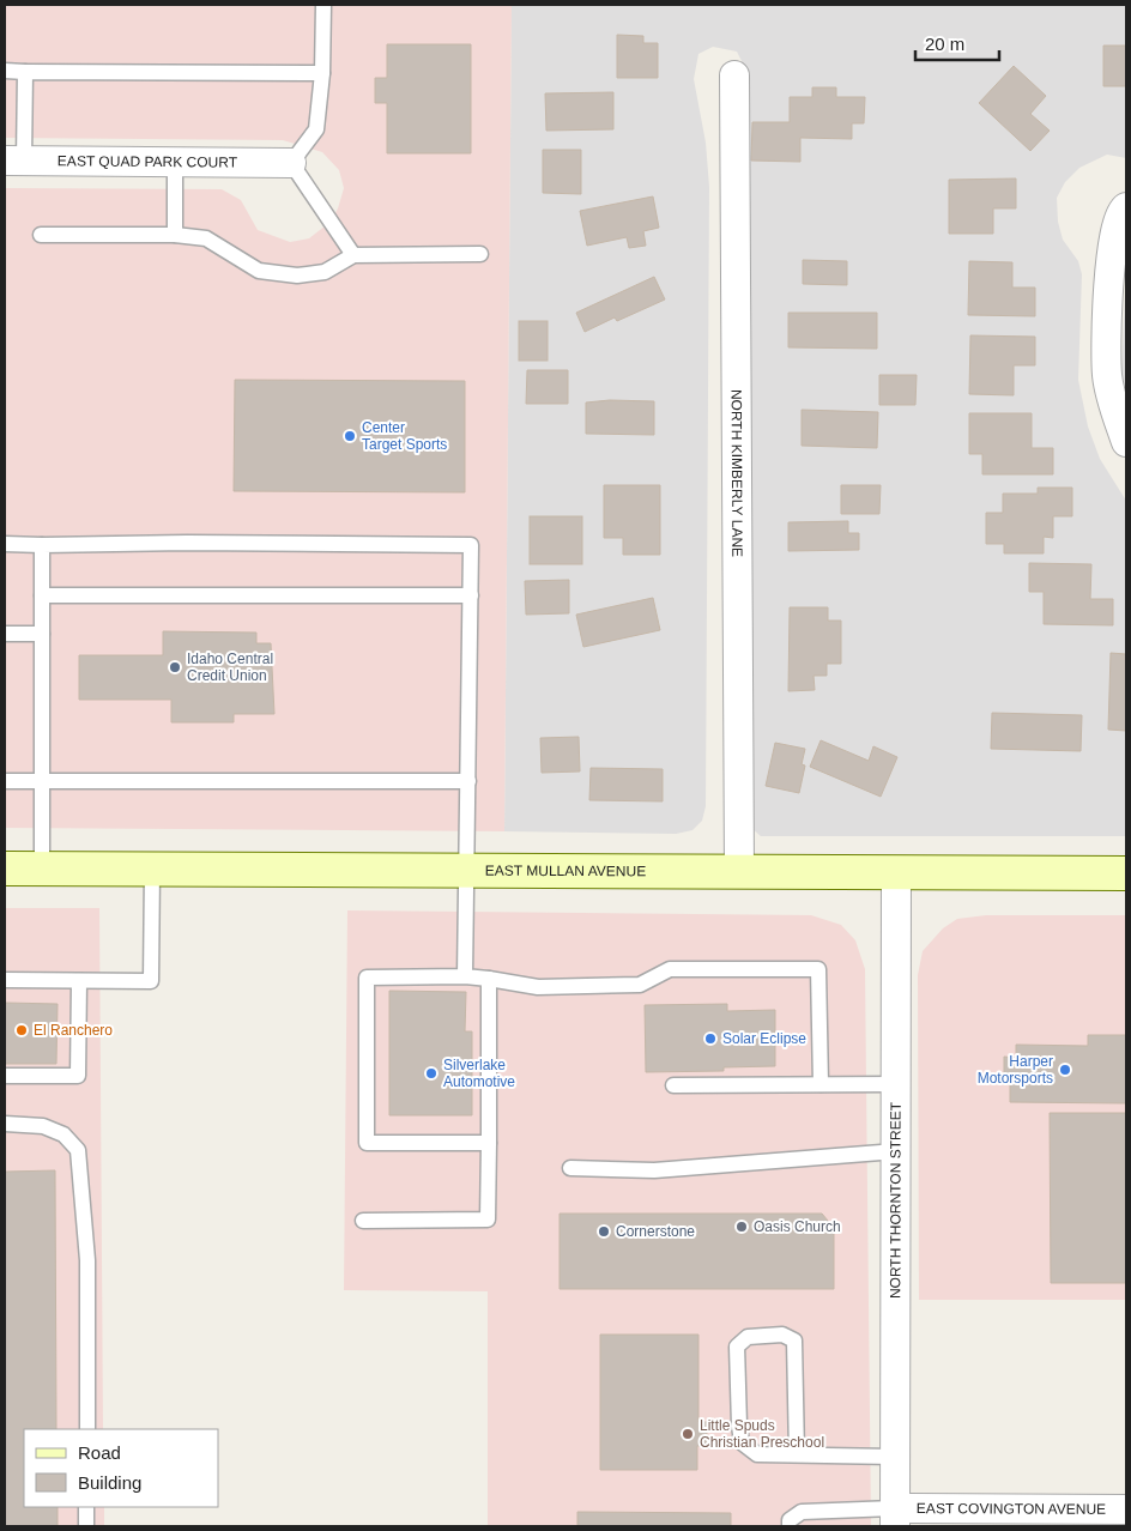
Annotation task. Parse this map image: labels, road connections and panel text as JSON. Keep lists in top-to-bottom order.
{
  "streets": {
    "main road": ["EAST MULLAN AVENUE"],
    "street": [
      "EAST QUAD PARK COURT",
      "NORTH KIMBERLY LANE",
      "NORTH THORNTON STREET",
      "EAST COVINGTON AVENUE"
    ]
  },
  "crossings": [
    ["NORTH KIMBERLY LANE", "EAST MULLAN AVENUE"],
    ["EAST MULLAN AVENUE", "NORTH THORNTON STREET"],
    ["NORTH THORNTON STREET", "EAST COVINGTON AVENUE"]
  ],
  "places": [
    "Center Target Sports",
    "Idaho Central Credit Union",
    "El Ranchero",
    "Solar Eclipse",
    "Harper Motorsports",
    "Silverlake Automotive",
    "Oasis Church",
    "Cornerstone",
    "Little Spuds Christian Preschool"
  ],
  "legend": ["Road", "Building"],
  "scale_bar": "20 m"
}
